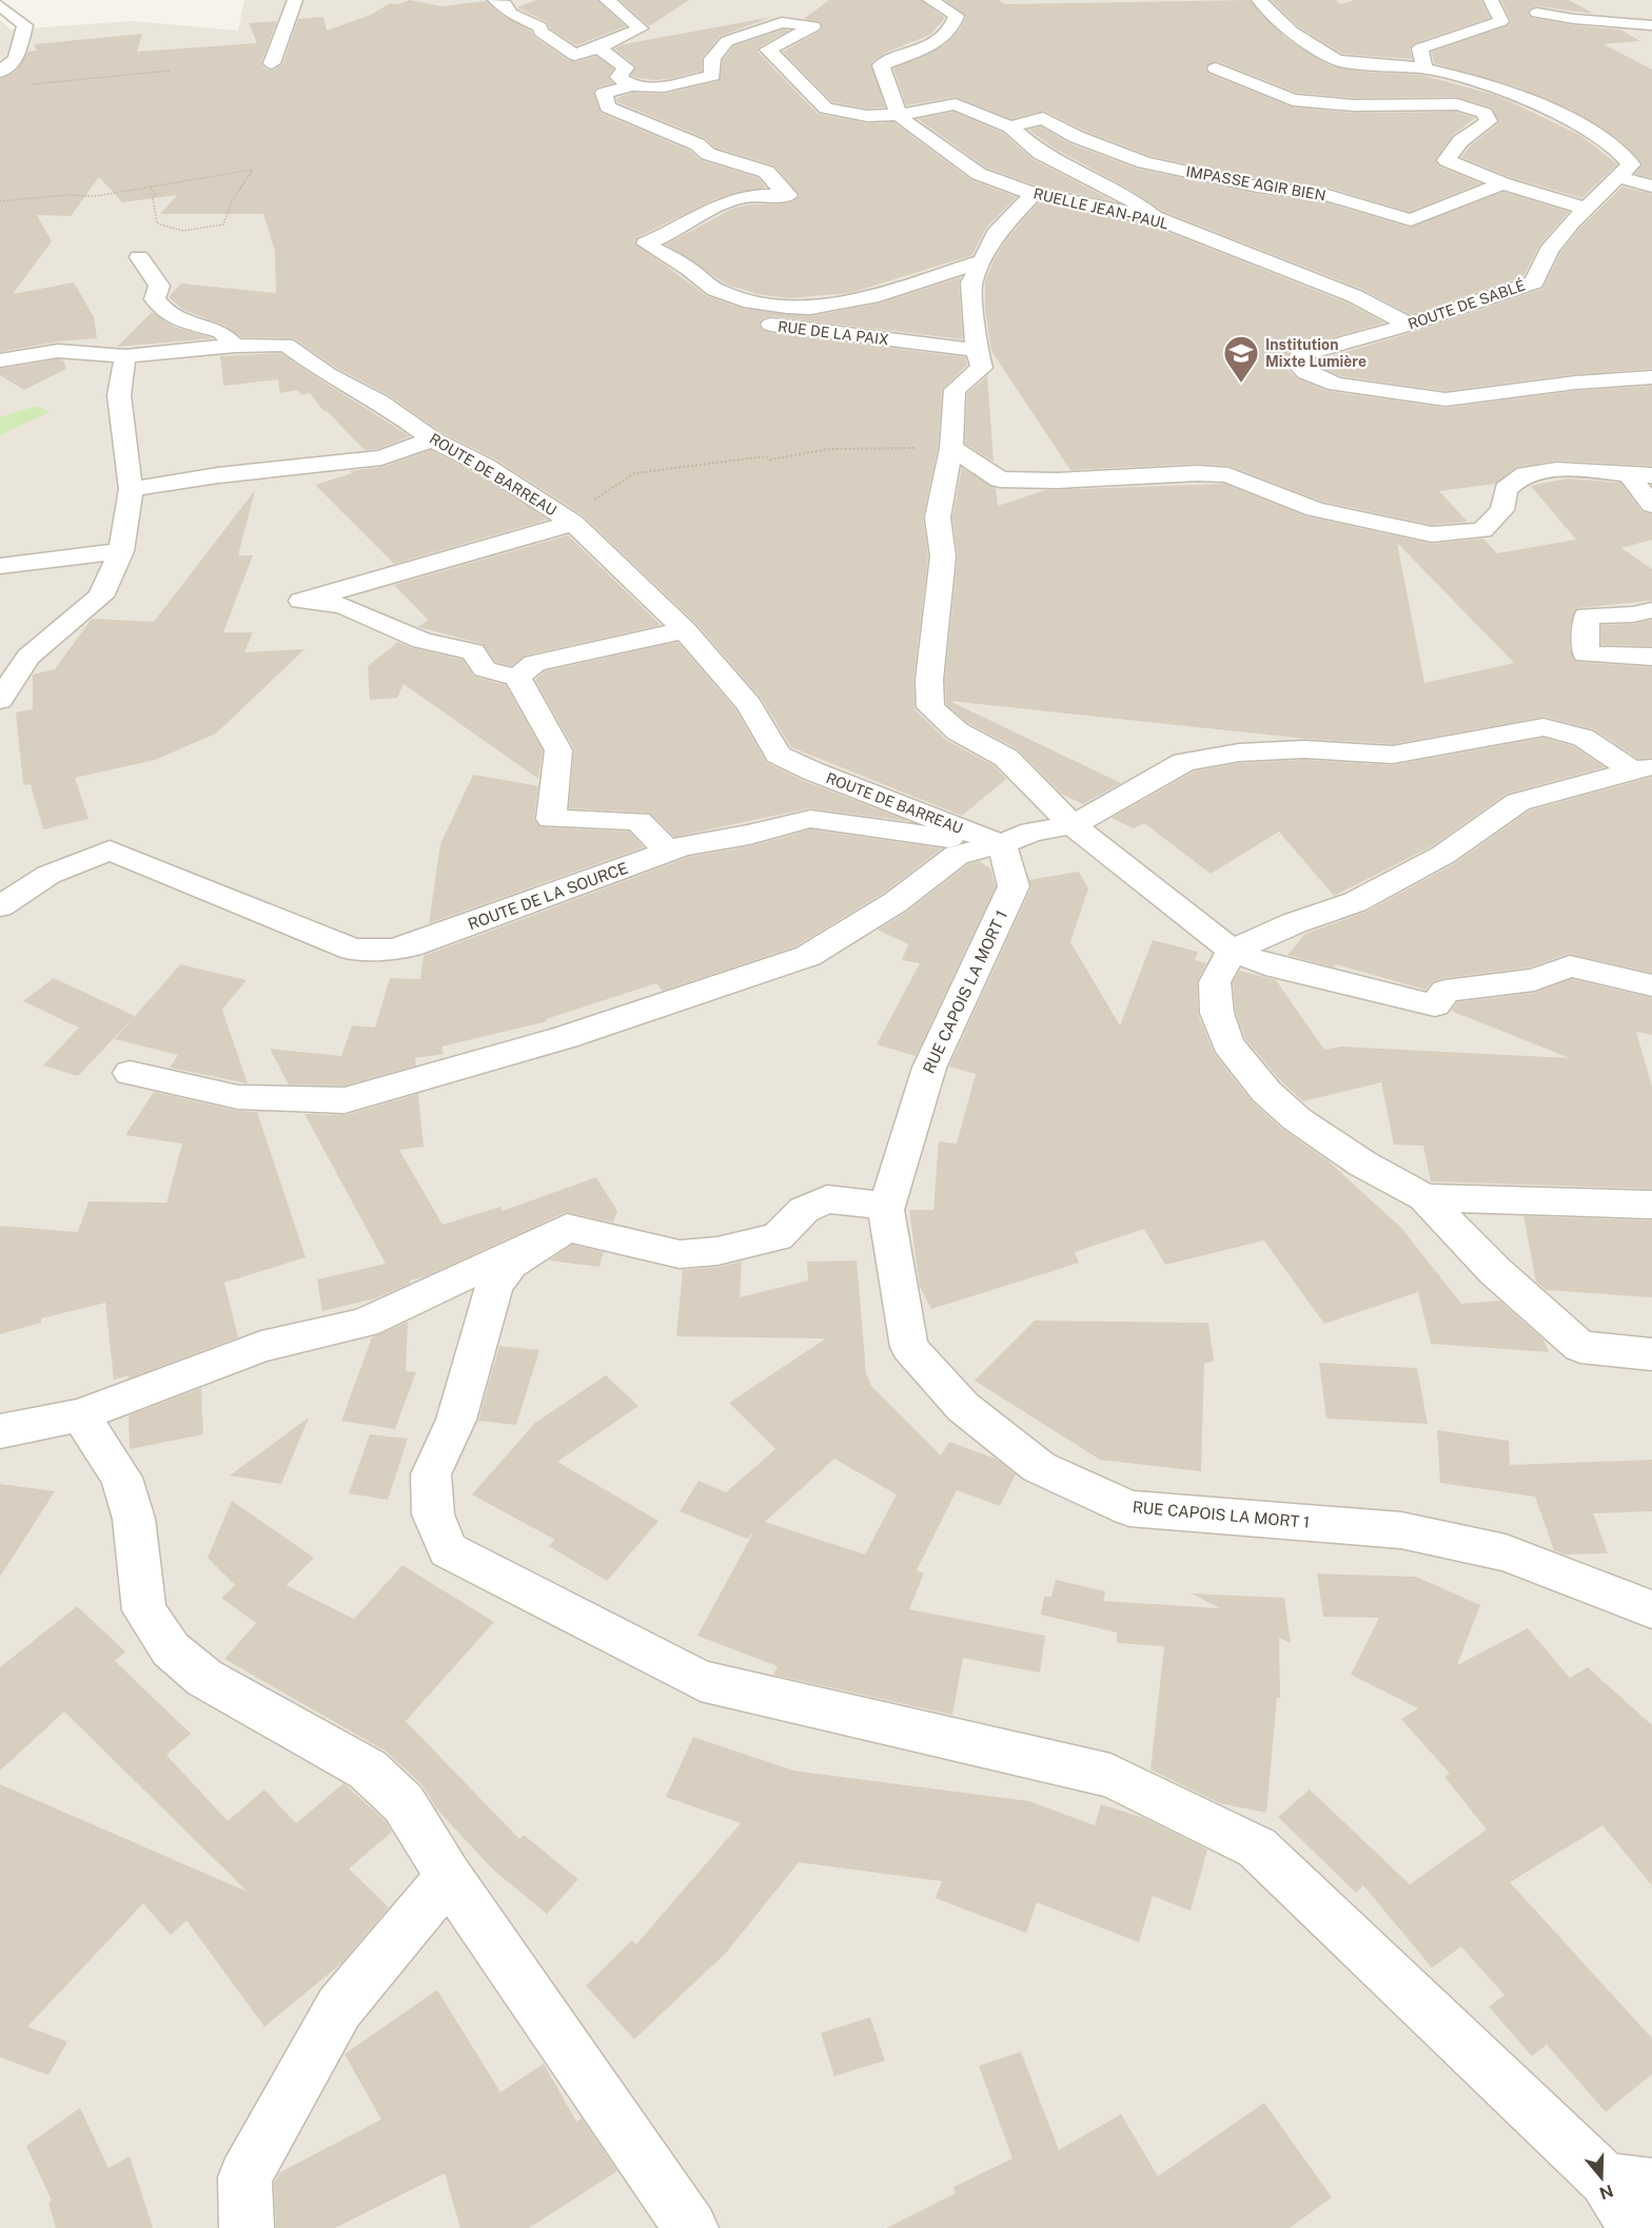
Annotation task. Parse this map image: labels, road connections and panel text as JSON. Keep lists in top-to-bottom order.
{
  "streets": {
    "street": [
      "IMPASSE AGIR BIEN",
      "RUELLE JEAN-PAUL",
      "ROUTE DE SABLÉ",
      "RUE DE LA PAIX",
      "ROUTE DE BARREAU",
      "ROUTE DE LA SOURCE",
      "RUE CAPOIS LA MORT 1"
    ]
  },
  "crossings": [
    ["RUELLE JEAN-PAUL", "ROUTE DE SABLÉ"],
    ["ROUTE DE BARREAU", "ROUTE DE LA SOURCE"],
    ["ROUTE DE BARREAU", "RUE CAPOIS LA MORT 1"],
    ["ROUTE DE LA SOURCE", "RUE CAPOIS LA MORT 1"]
  ],
  "places": {
    "school or university": ["Institution Mixte Lumière"]
  },
  "north": "bottom"
}
